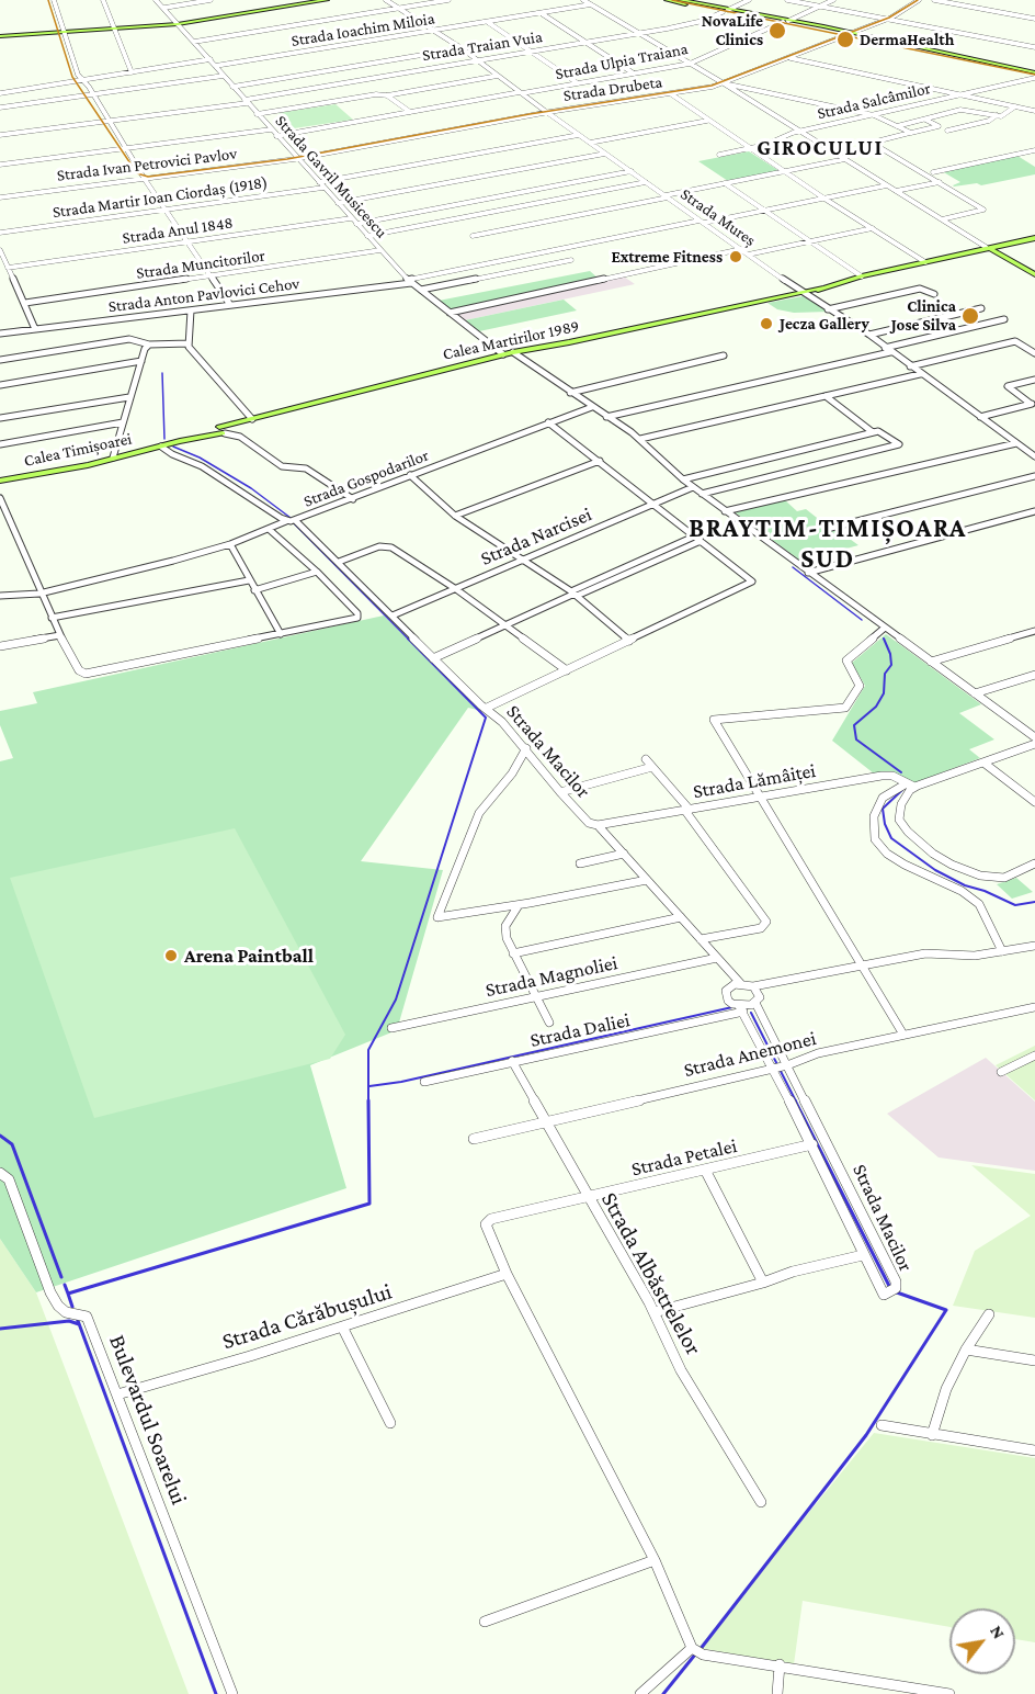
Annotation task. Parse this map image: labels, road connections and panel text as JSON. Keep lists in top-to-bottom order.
{
  "streets": {
    "main road": ["Calea Martirilor 1989", "Calea Timișoarei"],
    "street": [
      "Strada Ioachim Miloia",
      "Strada Traian Vuia",
      "Strada Ulpia Traiana",
      "Strada Drubeta",
      "Strada Salcâmilor",
      "Strada Ivan Petrovici Pavlov",
      "Strada Gavril Musicescu",
      "Strada Martir Ioan Ciordaș (1918)",
      "Strada Mureș",
      "Strada Anul 1848",
      "Strada Muncitorilor",
      "Strada Anton Pavlovici Cehov",
      "Strada Gospodarilor",
      "Strada Narcisei",
      "Strada Macilor",
      "Strada Lămâiței",
      "Strada Magnoliei",
      "Strada Daliei",
      "Strada Anemonei",
      "Strada Petalei",
      "Strada Albăstrelelor",
      "Strada Cărăbușului",
      "Bulevardul Soarelui"
    ]
  },
  "crossings": [
    ["Strada Ioachim Miloia", "Strada Gavril Musicescu"],
    ["Strada Ioachim Miloia", "Strada Mureș"],
    ["Strada Traian Vuia", "Strada Gavril Musicescu"],
    ["Strada Traian Vuia", "Strada Mureș"],
    ["Strada Ulpia Traiana", "Strada Gavril Musicescu"],
    ["Strada Ulpia Traiana", "Strada Mureș"],
    ["Strada Drubeta", "Strada Ivan Petrovici Pavlov"],
    ["Strada Drubeta", "Strada Gavril Musicescu"],
    ["Strada Drubeta", "Strada Mureș"],
    ["Strada Ivan Petrovici Pavlov", "Strada Gavril Musicescu"],
    ["Strada Gavril Musicescu", "Strada Martir Ioan Ciordaș (1918)"],
    ["Strada Gavril Musicescu", "Strada Anul 1848"],
    ["Strada Gavril Musicescu", "Strada Muncitorilor"],
    ["Strada Gavril Musicescu", "Strada Anton Pavlovici Cehov"],
    ["Strada Gavril Musicescu", "Calea Martirilor 1989"],
    ["Strada Mureș", "Strada Anton Pavlovici Cehov"],
    ["Strada Mureș", "Calea Martirilor 1989"],
    ["Calea Martirilor 1989", "Calea Timișoarei"],
    ["Calea Martirilor 1989", "Strada Gospodarilor"],
    ["Calea Timișoarei", "Strada Gospodarilor"],
    ["Strada Gospodarilor", "Strada Macilor"],
    ["Strada Narcisei", "Strada Macilor"],
    ["Strada Macilor", "Strada Lămâiței"],
    ["Strada Macilor", "Strada Magnoliei"],
    ["Strada Macilor", "Strada Daliei"],
    ["Strada Macilor", "Strada Anemonei"],
    ["Strada Macilor", "Strada Petalei"],
    ["Strada Daliei", "Strada Albăstrelelor"],
    ["Strada Anemonei", "Strada Albăstrelelor"],
    ["Strada Petalei", "Strada Albăstrelelor"],
    ["Strada Petalei", "Strada Cărăbușului"],
    ["Strada Cărăbușului", "Bulevardul Soarelui"]
  ],
  "districts": ["GIROCULUI", "BRAYTIM-TIMIȘOARA SUD"],
  "places": [
    "NovaLife Clinics",
    "DermaHealth",
    "Extreme Fitness",
    "Clinica Jose Silva",
    "Jecza Gallery",
    "Arena Paintball"
  ],
  "north": "top right"
}
